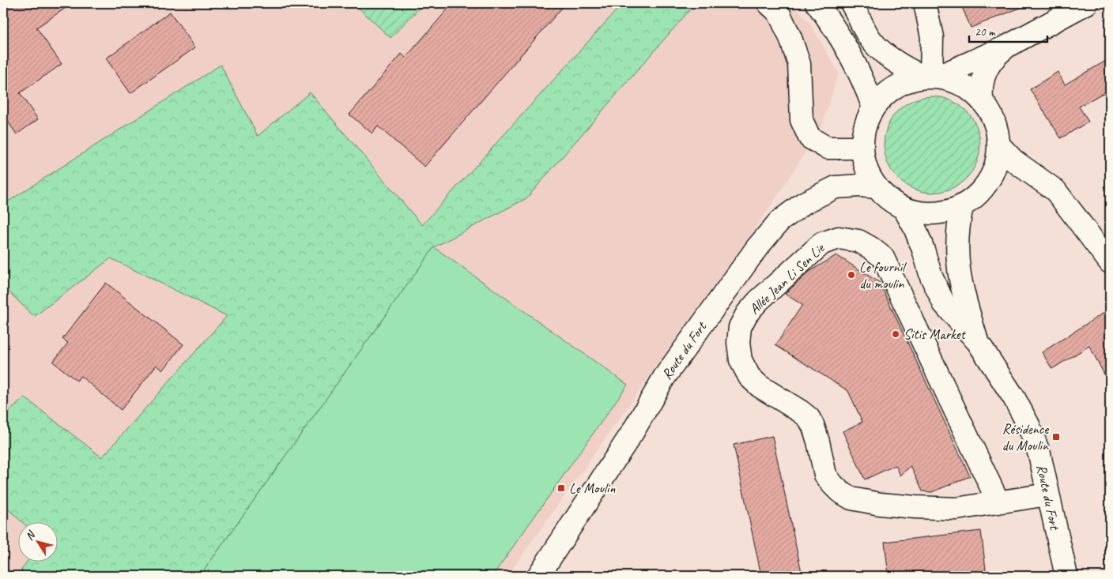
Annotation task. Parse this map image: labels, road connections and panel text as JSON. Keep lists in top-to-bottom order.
{
  "streets": {
    "street": ["Allée Jean Li Sen Lie", "Route du Fort"]
  },
  "crossings": [
    ["Allée Jean Li Sen Lie", "Route du Fort"]
  ],
  "places": {
    "other": ["Le fournil du moulin", "Sitis Market"],
    "transit": ["Résidence du Moulin", "Le Moulin"]
  },
  "scale_bar": "20 m",
  "north": "top left"
}
